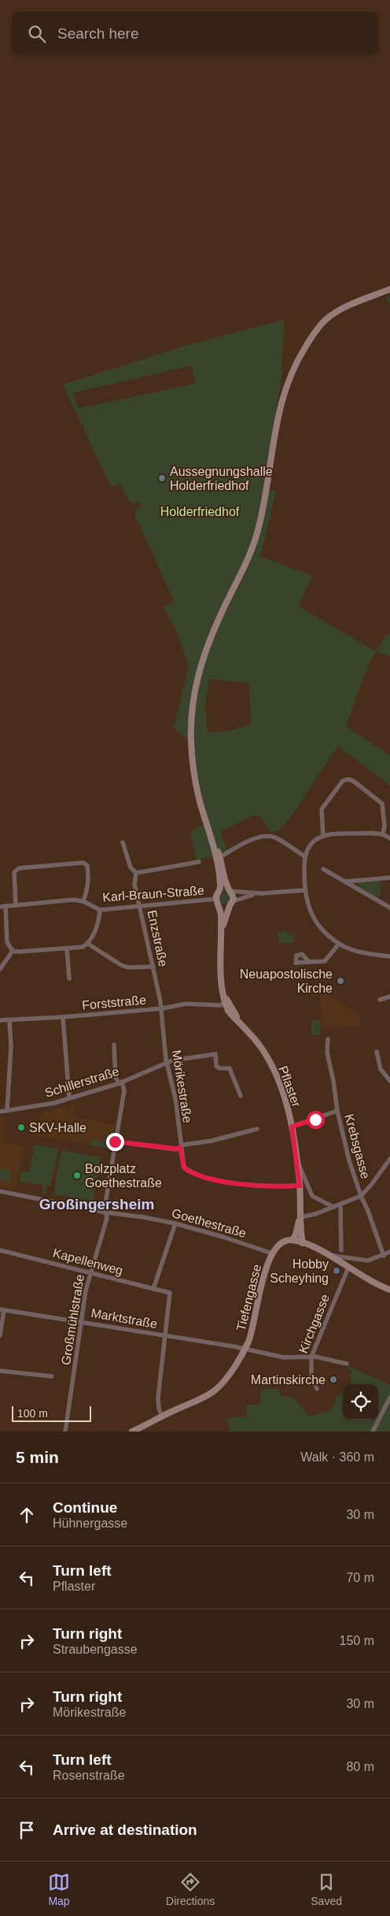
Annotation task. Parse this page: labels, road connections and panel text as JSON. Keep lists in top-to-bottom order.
{
  "streets": {
    "street": [
      "Karl-Braun-Straße",
      "Enzstraße",
      "Forststraße",
      "Schillerstraße",
      "Mörikestraße",
      "Pflaster",
      "Krebsgasse",
      "Goethestraße",
      "Kapellenweg",
      "Tiefengasse",
      "Marktstraße",
      "Großmühlstraße",
      "Kirchgasse"
    ]
  },
  "crossings": [
    ["Karl-Braun-Straße", "Enzstraße"],
    ["Enzstraße", "Forststraße"],
    ["Enzstraße", "Mörikestraße"],
    ["Forststraße", "Mörikestraße"],
    ["Forststraße", "Pflaster"],
    ["Schillerstraße", "Mörikestraße"],
    ["Schillerstraße", "Großmühlstraße"],
    ["Mörikestraße", "Pflaster"],
    ["Pflaster", "Tiefengasse"],
    ["Goethestraße", "Tiefengasse"],
    ["Goethestraße", "Großmühlstraße"],
    ["Kapellenweg", "Marktstraße"],
    ["Kapellenweg", "Großmühlstraße"],
    ["Tiefengasse", "Marktstraße"],
    ["Marktstraße", "Großmühlstraße"],
    ["Marktstraße", "Kirchgasse"]
  ],
  "districts": ["Großingersheim"],
  "parks": ["Holderfriedhof"],
  "places": [
    "Aussegnungshalle Holderfriedhof",
    "Neuapostolische Kirche",
    "SKV-Halle",
    "Bolzplatz Goethestraße",
    "Hobby Scheyhing",
    "Martinskirche"
  ],
  "scale_bar": "100 m",
  "page": {
    "search": "Search here",
    "scale": "100 m",
    "heading": ["5 min", "Walk · 360 m"],
    "list": [
      ["Continue", "Hühnergasse", "30 m"],
      ["Turn left", "Pflaster", "70 m"],
      ["Turn right", "Straubengasse", "150 m"],
      ["Turn right", "Mörikestraße", "30 m"],
      ["Turn left", "Rosenstraße", "80 m"],
      "Arrive at destination"
    ],
    "nav": ["Map", "Directions", "Saved"]
  }
}
